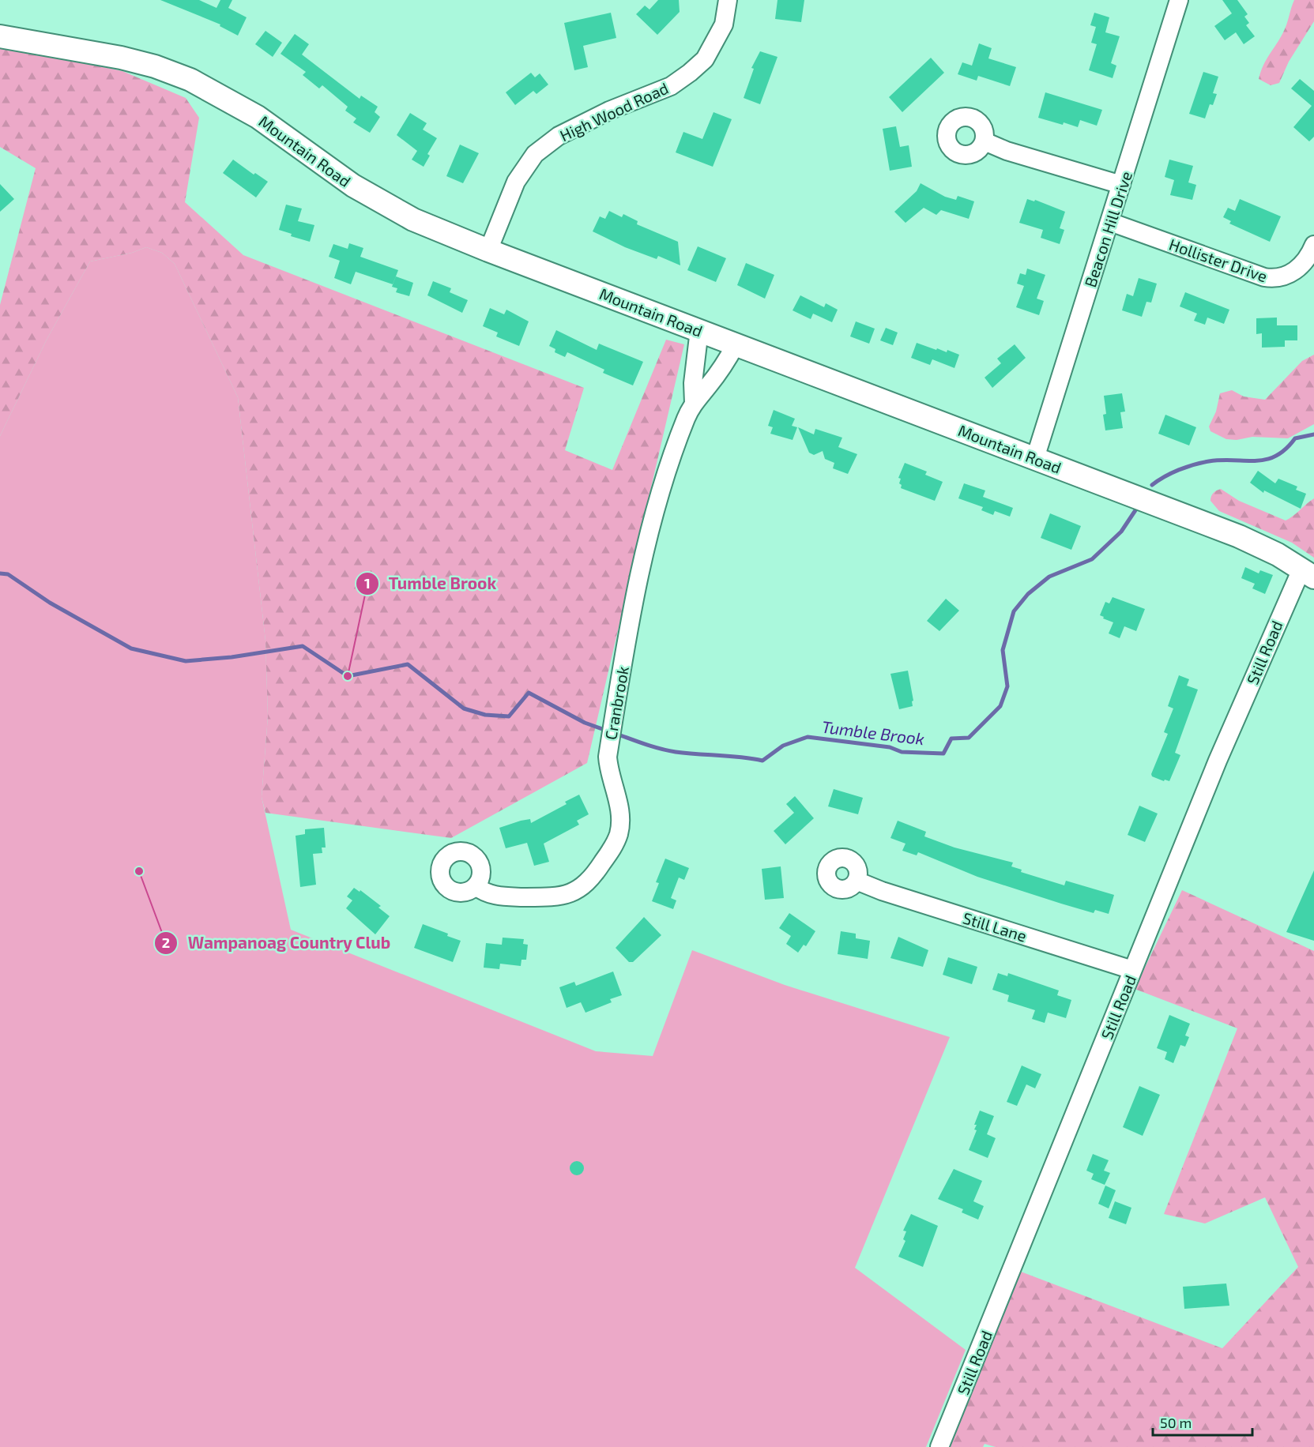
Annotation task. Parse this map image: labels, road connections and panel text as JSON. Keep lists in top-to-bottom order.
{
  "streets": {
    "main road": ["Mountain Road"],
    "street": [
      "High Wood Road",
      "Beacon Hill Drive",
      "Hollister Drive",
      "Still Road",
      "Cranbrook",
      "Still Lane"
    ]
  },
  "crossings": [
    ["High Wood Road", "Mountain Road"],
    ["Mountain Road", "Beacon Hill Drive"],
    ["Mountain Road", "Still Road"],
    ["Mountain Road", "Cranbrook"],
    ["Beacon Hill Drive", "Hollister Drive"],
    ["Still Road", "Still Lane"]
  ],
  "water": ["Tumble Brook"],
  "places": ["Tumble Brook", "Wampanoag Country Club"],
  "scale_bar": "50 m"
}
